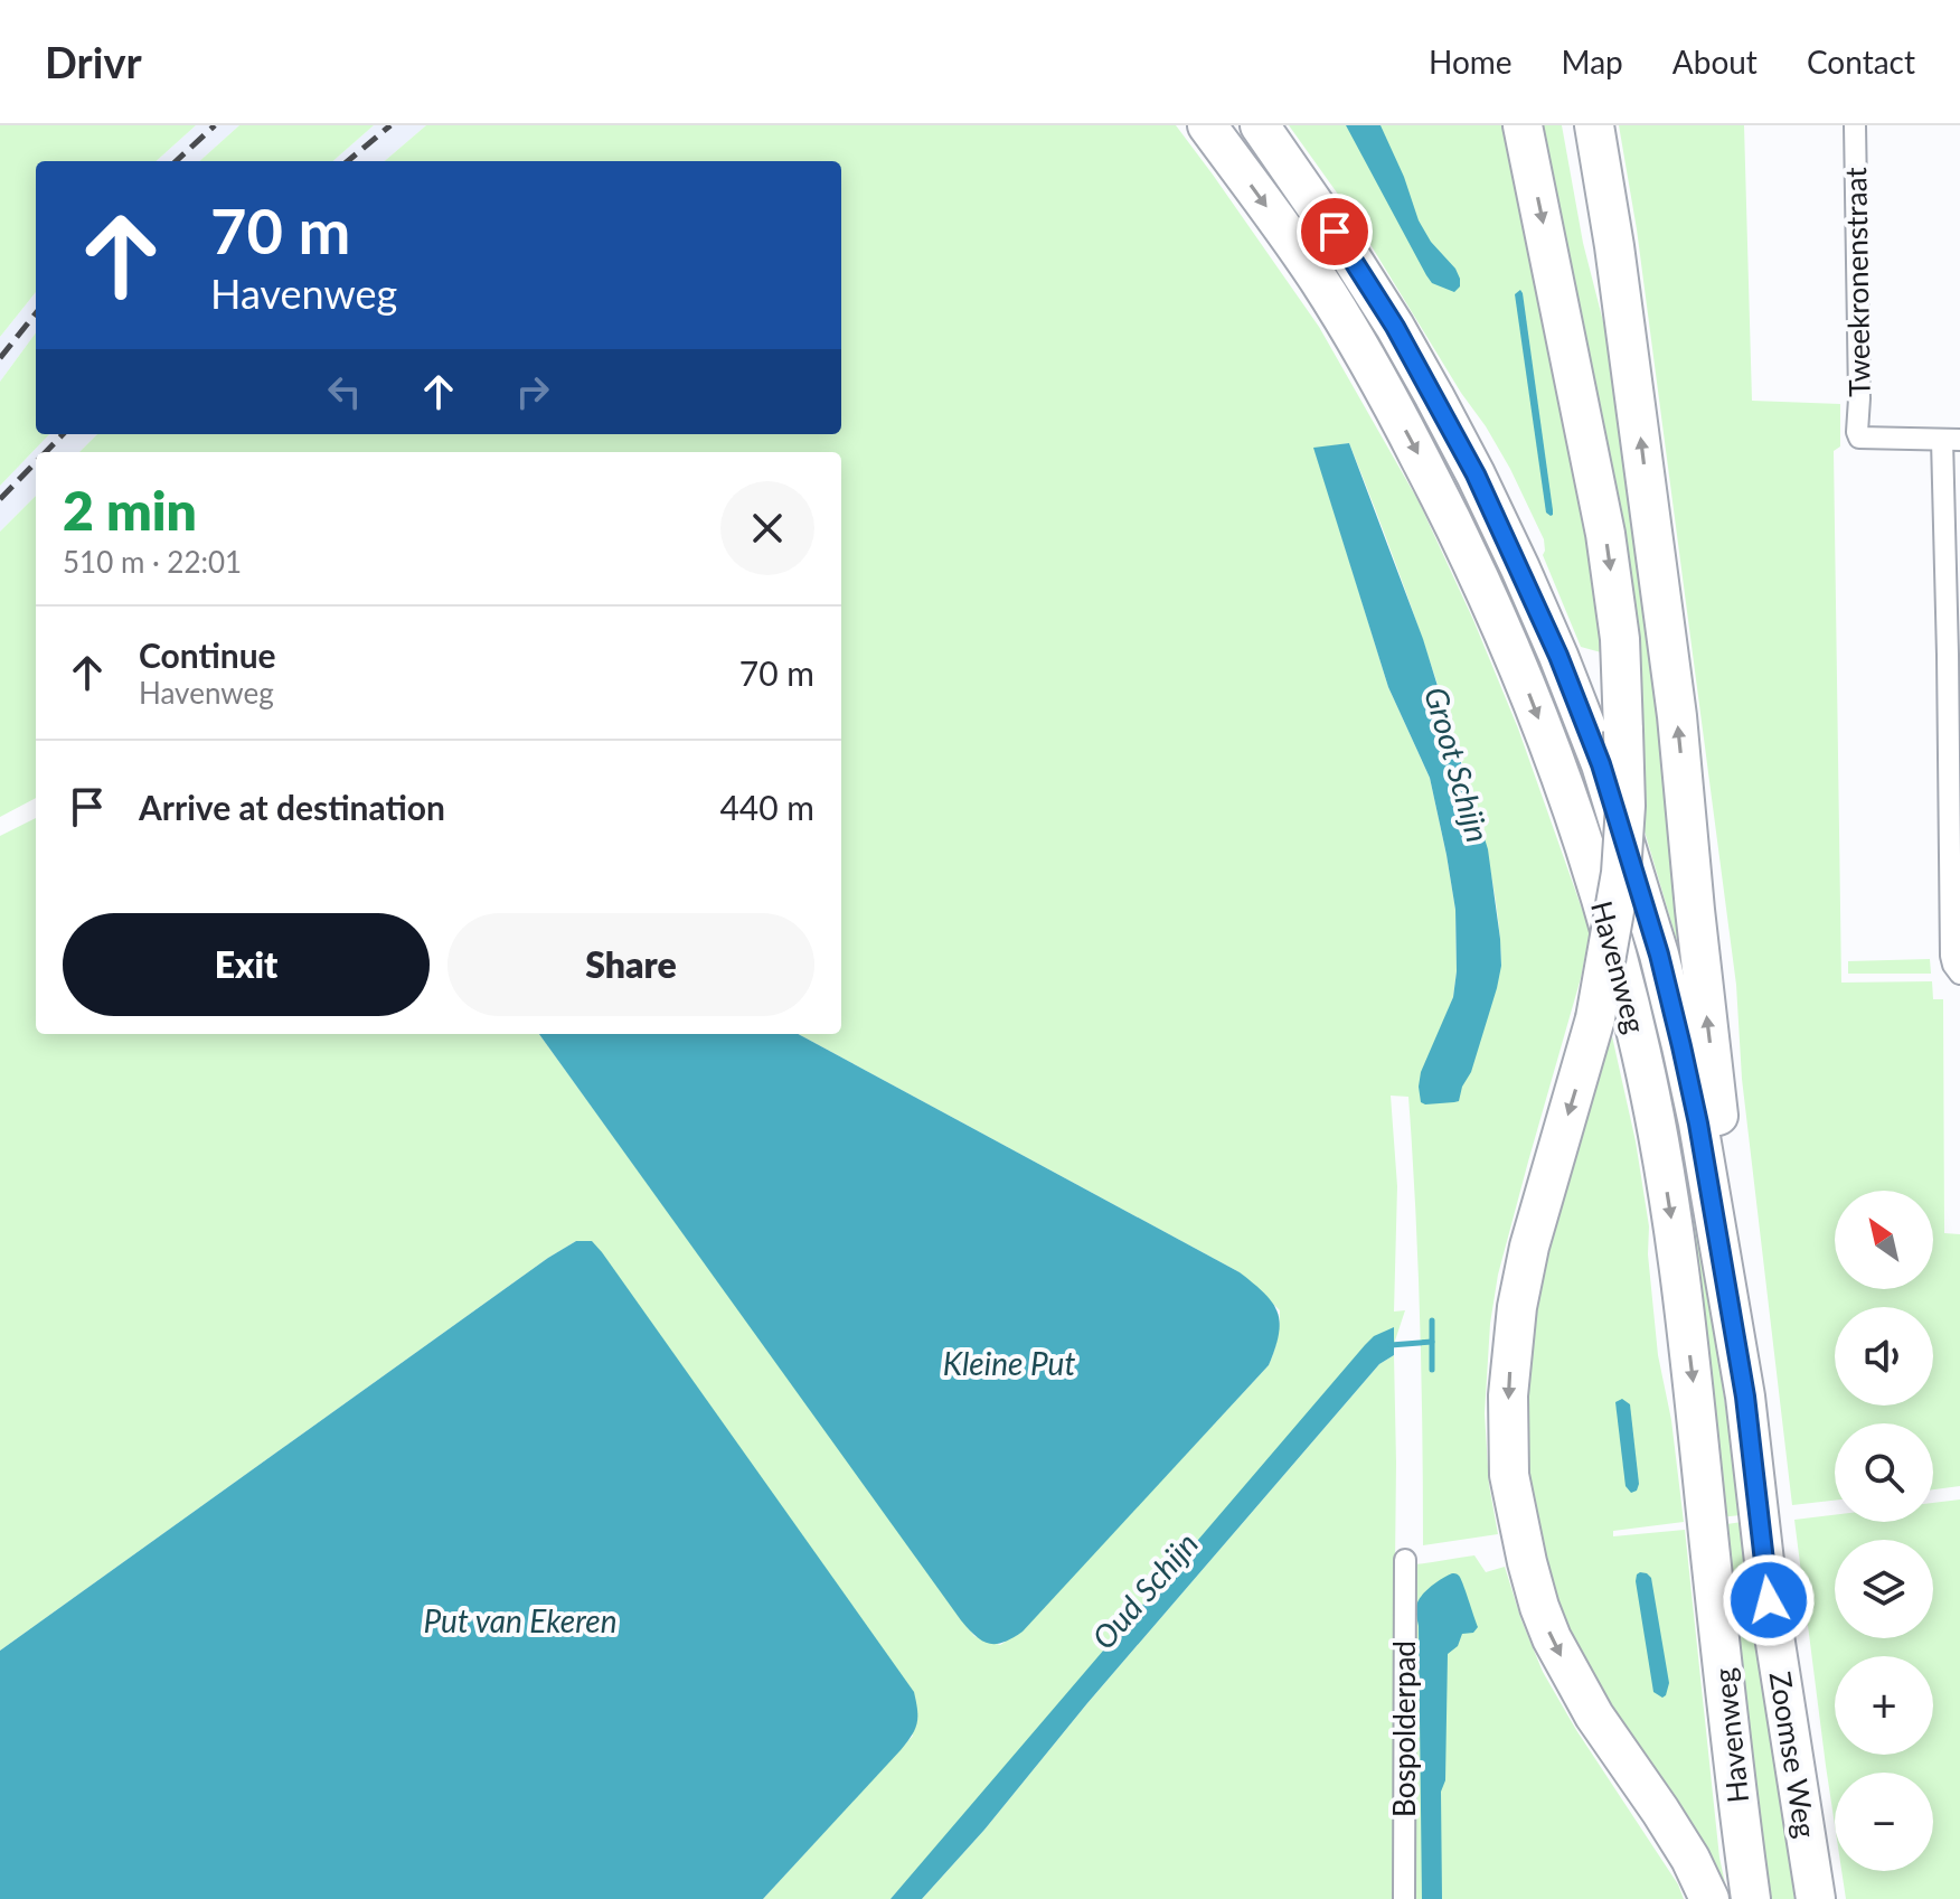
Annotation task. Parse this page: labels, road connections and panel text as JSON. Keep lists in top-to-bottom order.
{
  "streets": {
    "highway": ["Havenweg", "Zoomse Weg"],
    "street": ["Tweekronenstraat", "Bospolderpad"]
  },
  "crossings": [
    ["Havenweg", "Zoomse Weg"]
  ],
  "water": [
    "Groot Schijn",
    "Kleine Put",
    "Oud Schijn",
    "Put van Ekeren"
  ],
  "north": "top left",
  "page": {
    "header": "Drivr",
    "nav": [
      "Home",
      "Map",
      "About",
      "Contact"
    ],
    "turn": ["70 m", "Havenweg"],
    "heading": ["2 min", "510 m · 22:01"],
    "list": [
      {
        "name": "Continue",
        "note": "Havenweg",
        "value": "70 m"
      },
      {
        "name": "Arrive at destination",
        "value": "440 m"
      }
    ],
    "buttons": ["Exit", "Share"],
    "map_buttons": ["+", "−"]
  }
}
